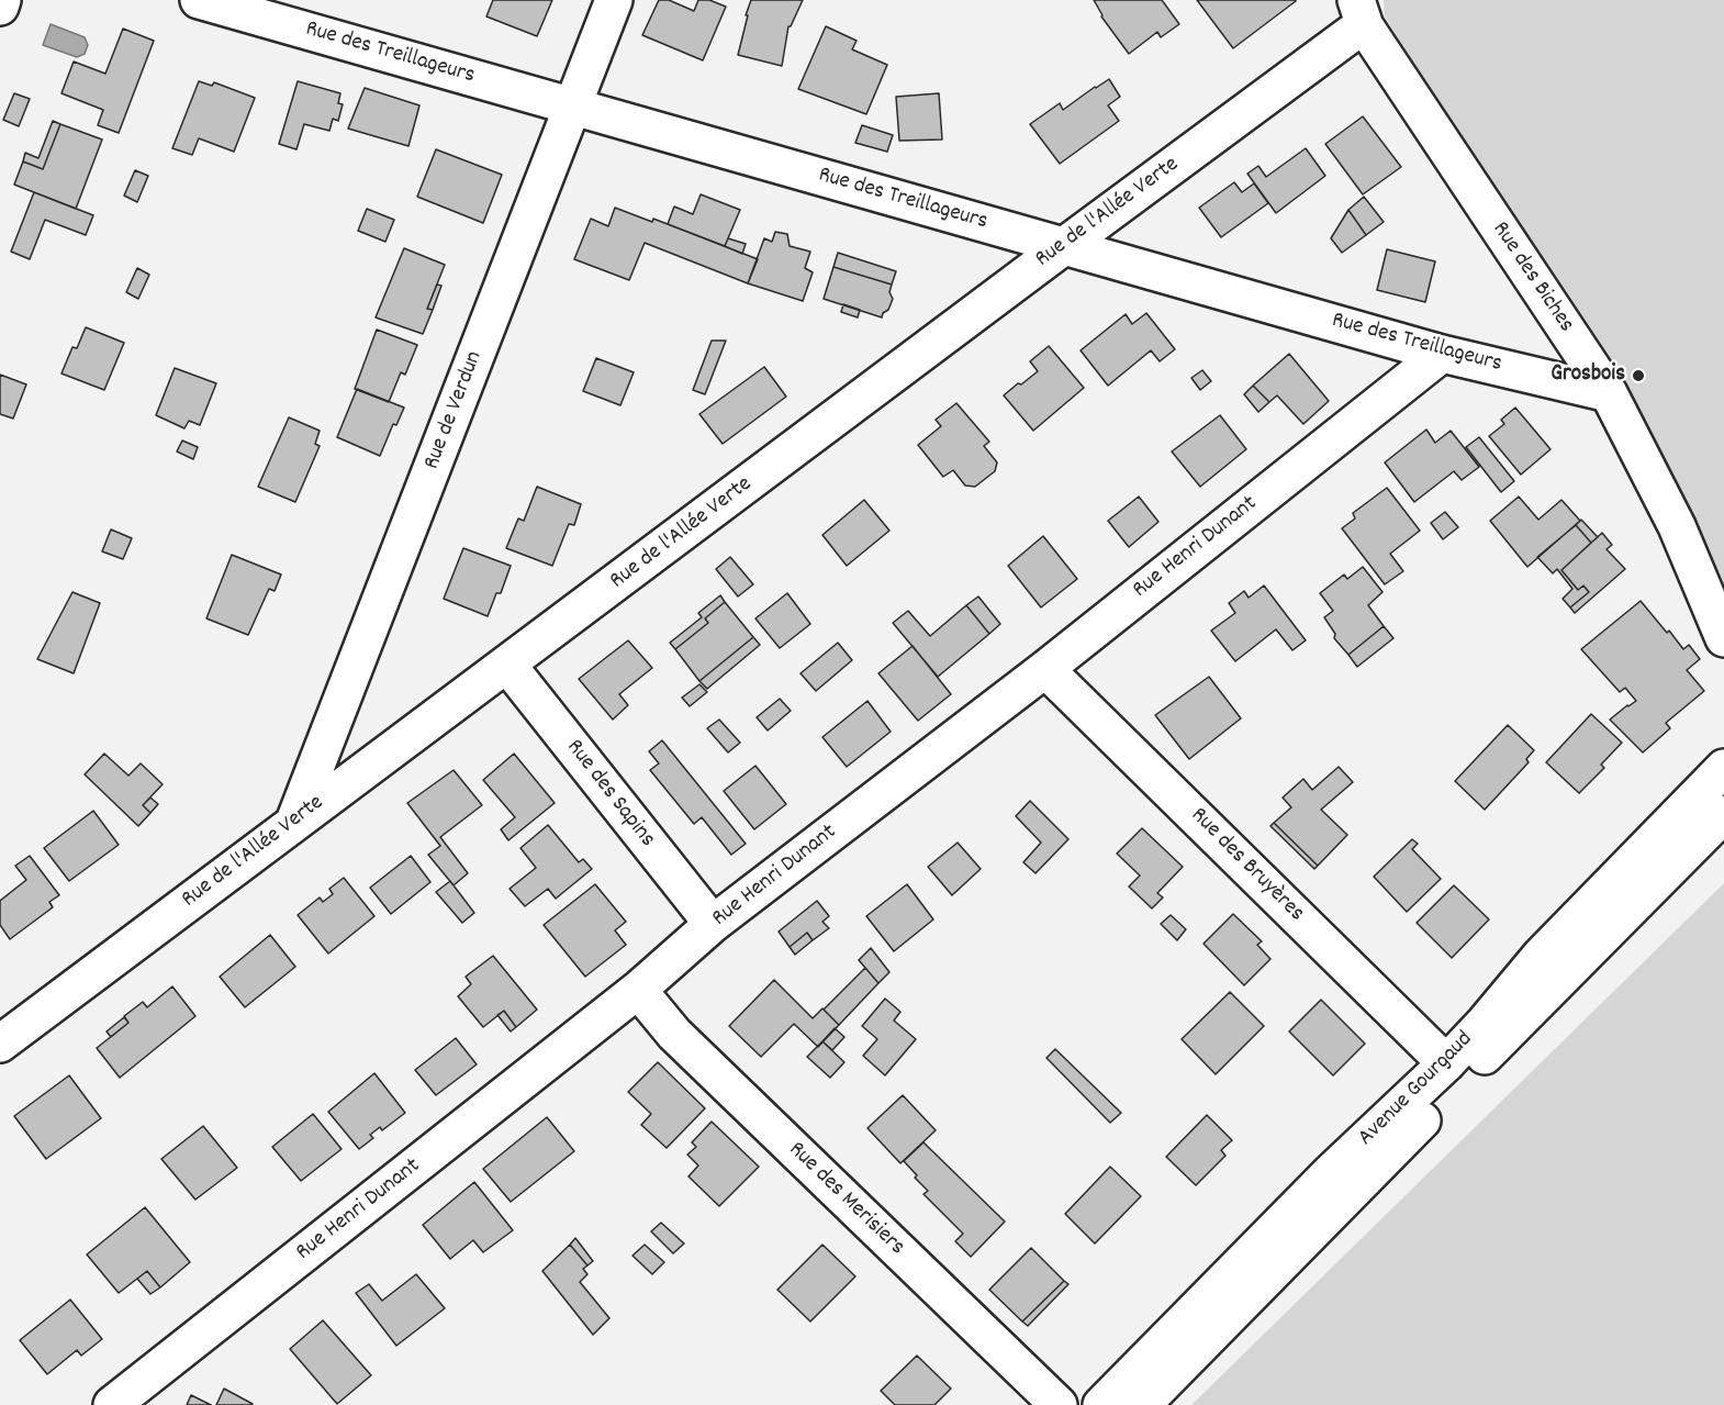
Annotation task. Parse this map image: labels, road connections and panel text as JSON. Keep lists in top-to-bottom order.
{
  "streets": {
    "street": [
      "Rue des Treillageurs",
      "Rue de l'Allée Verte",
      "Rue des Biches",
      "Rue de Verdun",
      "Rue Henri Dunant",
      "Rue des Sapins",
      "Rue des Bruyères",
      "Avenue Gourgaud",
      "Rue des Merisiers"
    ]
  },
  "crossings": [
    ["Rue des Treillageurs", "Rue de l'Allée Verte"],
    ["Rue des Treillageurs", "Rue des Biches"],
    ["Rue des Treillageurs", "Rue de Verdun"],
    ["Rue des Treillageurs", "Rue Henri Dunant"],
    ["Rue de l'Allée Verte", "Rue des Biches"],
    ["Rue de l'Allée Verte", "Rue de Verdun"],
    ["Rue de l'Allée Verte", "Rue des Sapins"],
    ["Rue Henri Dunant", "Rue des Sapins"],
    ["Rue Henri Dunant", "Rue des Bruyères"],
    ["Rue Henri Dunant", "Rue des Merisiers"],
    ["Rue des Bruyères", "Avenue Gourgaud"]
  ],
  "places": ["Grosbois"]
}
